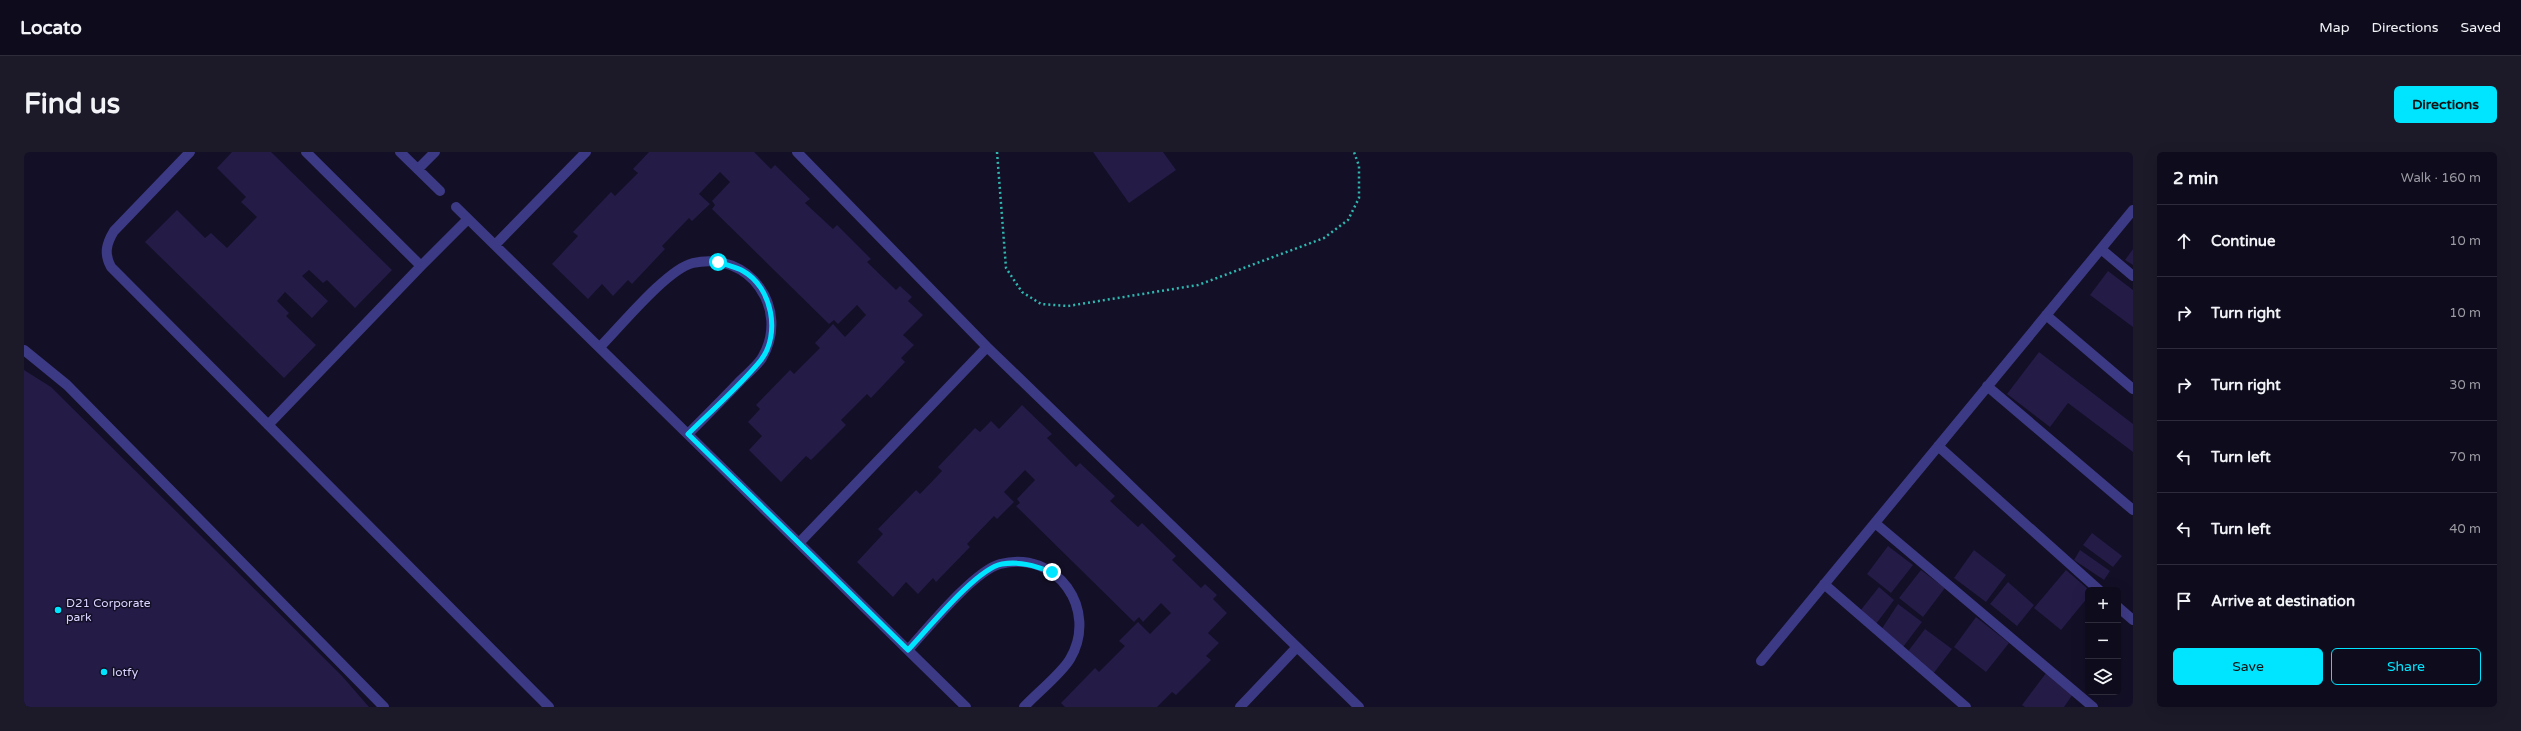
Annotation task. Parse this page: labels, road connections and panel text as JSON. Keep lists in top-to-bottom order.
{
  "places": ["D21 Corporate park", "Iotfy"],
  "page": {
    "header": "Locato",
    "nav": ["Map", "Directions", "Saved"],
    "buttons": [
      "Directions",
      ["Save", "Share"]
    ],
    "title": "Find us",
    "heading": ["2 min", "Walk · 160 m"],
    "list": [
      ["Continue", "10 m"],
      ["Turn right", "10 m"],
      ["Turn right", "30 m"],
      ["Turn left", "70 m"],
      ["Turn left", "40 m"],
      "Arrive at destination"
    ],
    "map_buttons": ["+", "−"]
  }
}
